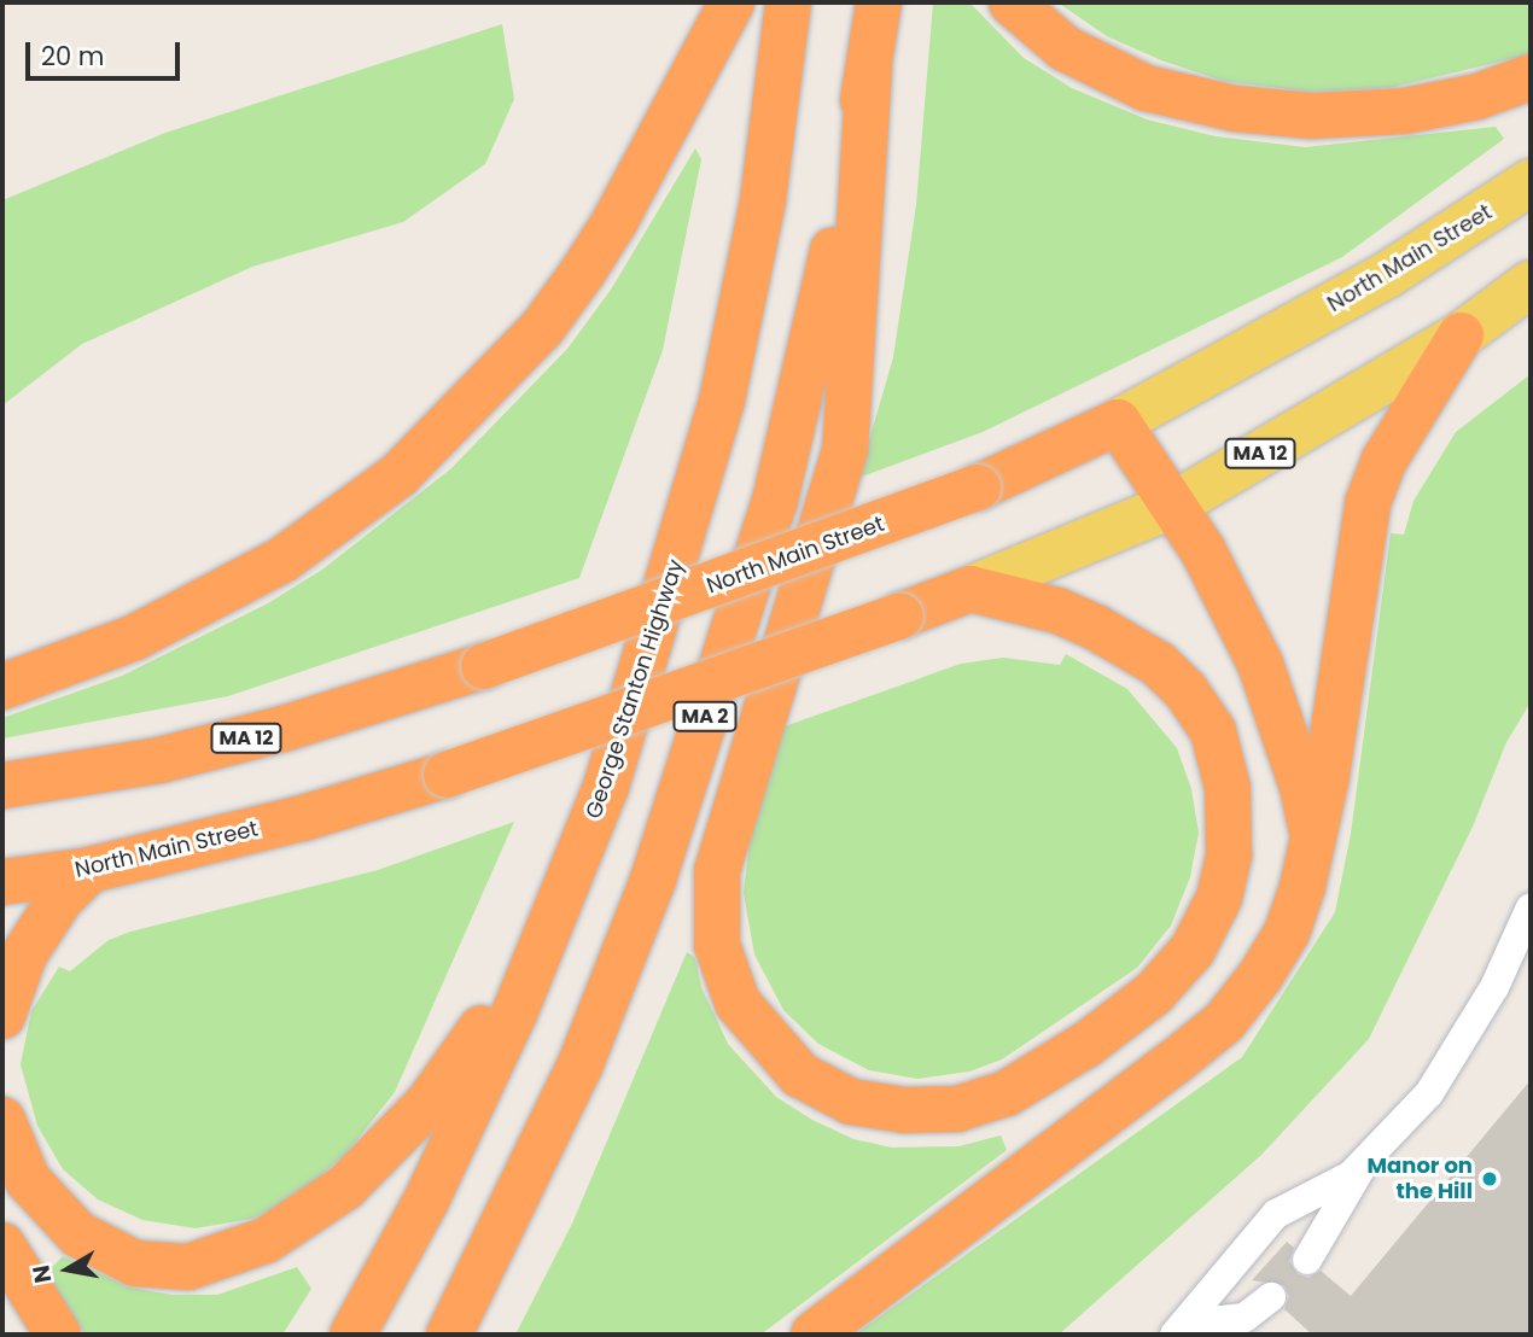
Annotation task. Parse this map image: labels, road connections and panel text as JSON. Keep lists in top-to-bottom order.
{
  "streets": {
    "highway": [
      "North Main Street",
      "MA 12",
      "George Stanton Highway",
      "MA 2"
    ]
  },
  "places": ["Manor on the Hill"],
  "scale_bar": "20 m",
  "north": "left"
}
